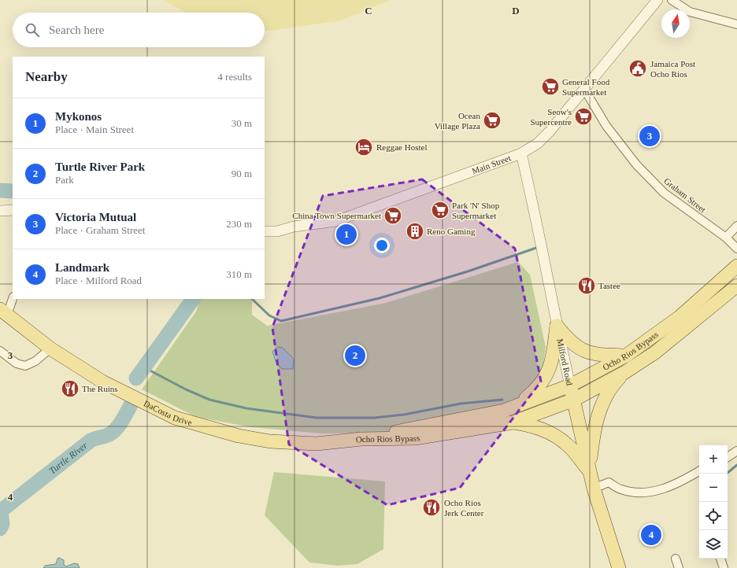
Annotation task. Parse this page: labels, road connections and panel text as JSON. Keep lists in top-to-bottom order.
{
  "streets": {
    "main road": ["Ocho Rios Bypass", "Milford Road", "DaCosta Drive"],
    "street": ["Main Street", "Graham Street"]
  },
  "crossings": [
    ["Main Street", "Graham Street"],
    ["Main Street", "Milford Road"],
    ["Ocho Rios Bypass", "Milford Road"],
    ["Ocho Rios Bypass", "DaCosta Drive"]
  ],
  "water": ["Turtle River"],
  "places": {
    "public building": ["Jamaica Post Ocho Rios"],
    "supermarket": [
      "General Food Supermarket",
      "Seow's Supercentre",
      "Ocean Village Plaza",
      "Park 'N' Shop Supermarket",
      "China Town Supermarket"
    ],
    "hotel": ["Reggae Hostel"],
    "building": ["Reno Gaming"],
    "restaurant": ["Tastee", "The Ruins", "Ocho Rios Jerk Center"]
  },
  "north": "top",
  "page": {
    "search": "Search here",
    "heading": ["Nearby", "4 results"],
    "list": [
      {
        "mark": "1",
        "name": "Mykonos",
        "note": "Place · Main Street",
        "value": "30 m"
      },
      {
        "mark": "2",
        "name": "Turtle River Park",
        "note": "Park",
        "value": "90 m"
      },
      {
        "mark": "3",
        "name": "Victoria Mutual",
        "note": "Place · Graham Street",
        "value": "230 m"
      },
      {
        "mark": "4",
        "name": "Landmark",
        "note": "Place · Milford Road",
        "value": "310 m"
      }
    ],
    "pins": [
      "3",
      "1",
      "2",
      "4"
    ],
    "map_buttons": ["+", "−"]
  },
  "grid": {
    "columns": ["C", "D"],
    "rows": ["3", "4"]
  }
}
